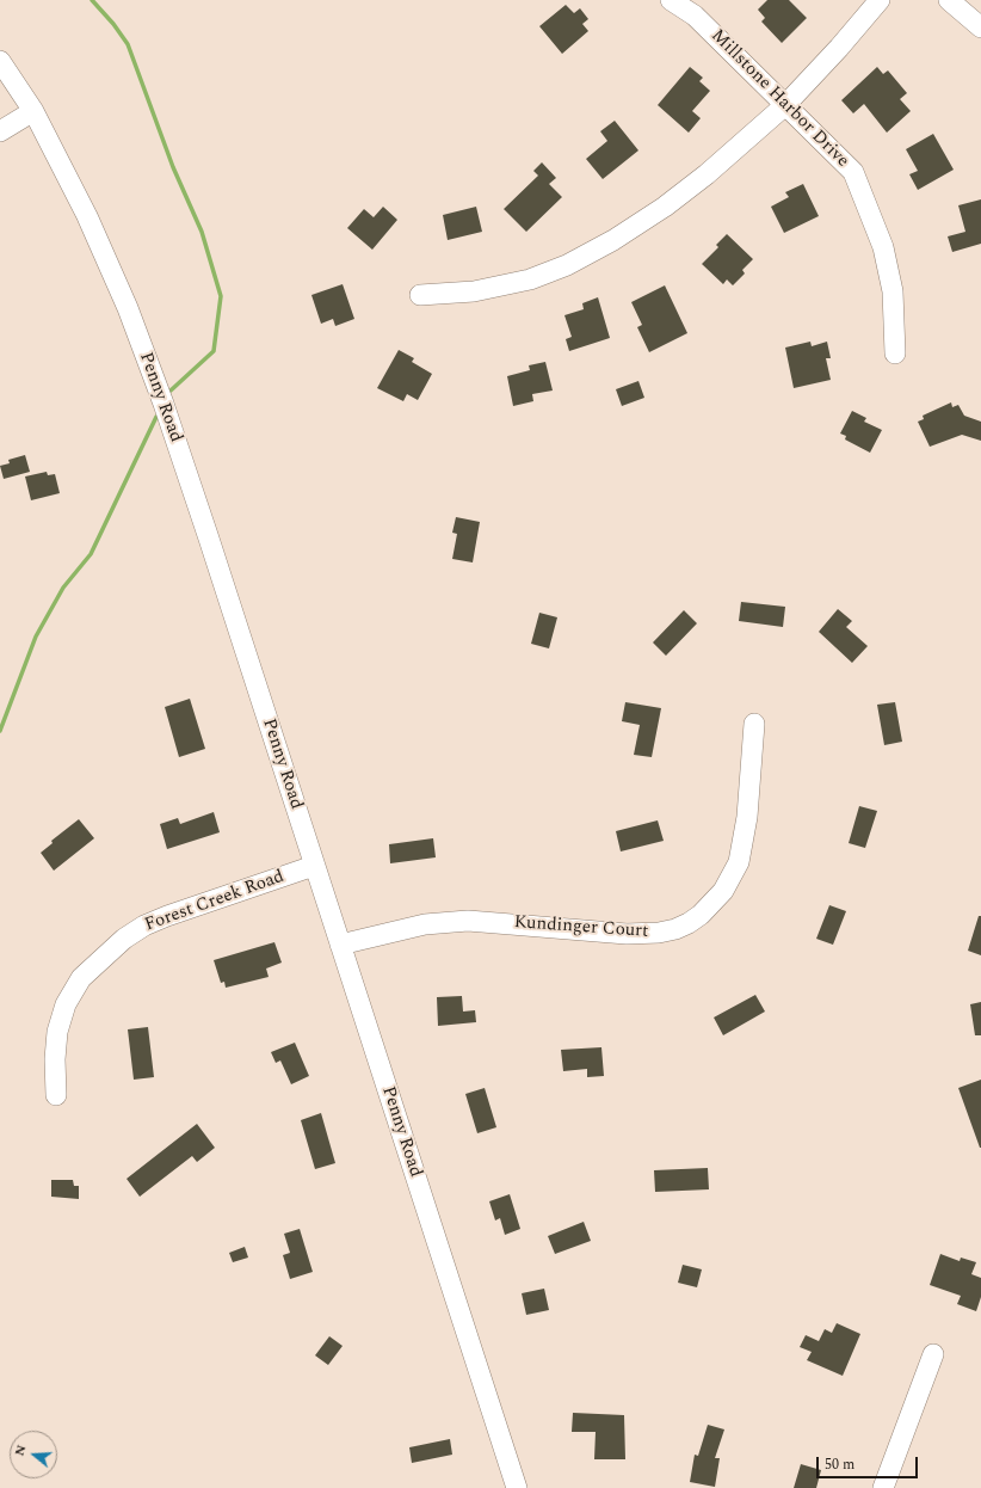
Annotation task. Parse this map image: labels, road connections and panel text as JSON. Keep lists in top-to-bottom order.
{
  "streets": {
    "street": [
      "Millstone Harbor Drive",
      "Penny Road",
      "Forest Creek Road",
      "Kundinger Court"
    ]
  },
  "crossings": [
    ["Penny Road", "Forest Creek Road"],
    ["Penny Road", "Kundinger Court"]
  ],
  "scale_bar": "50 m",
  "north": "left"
}
